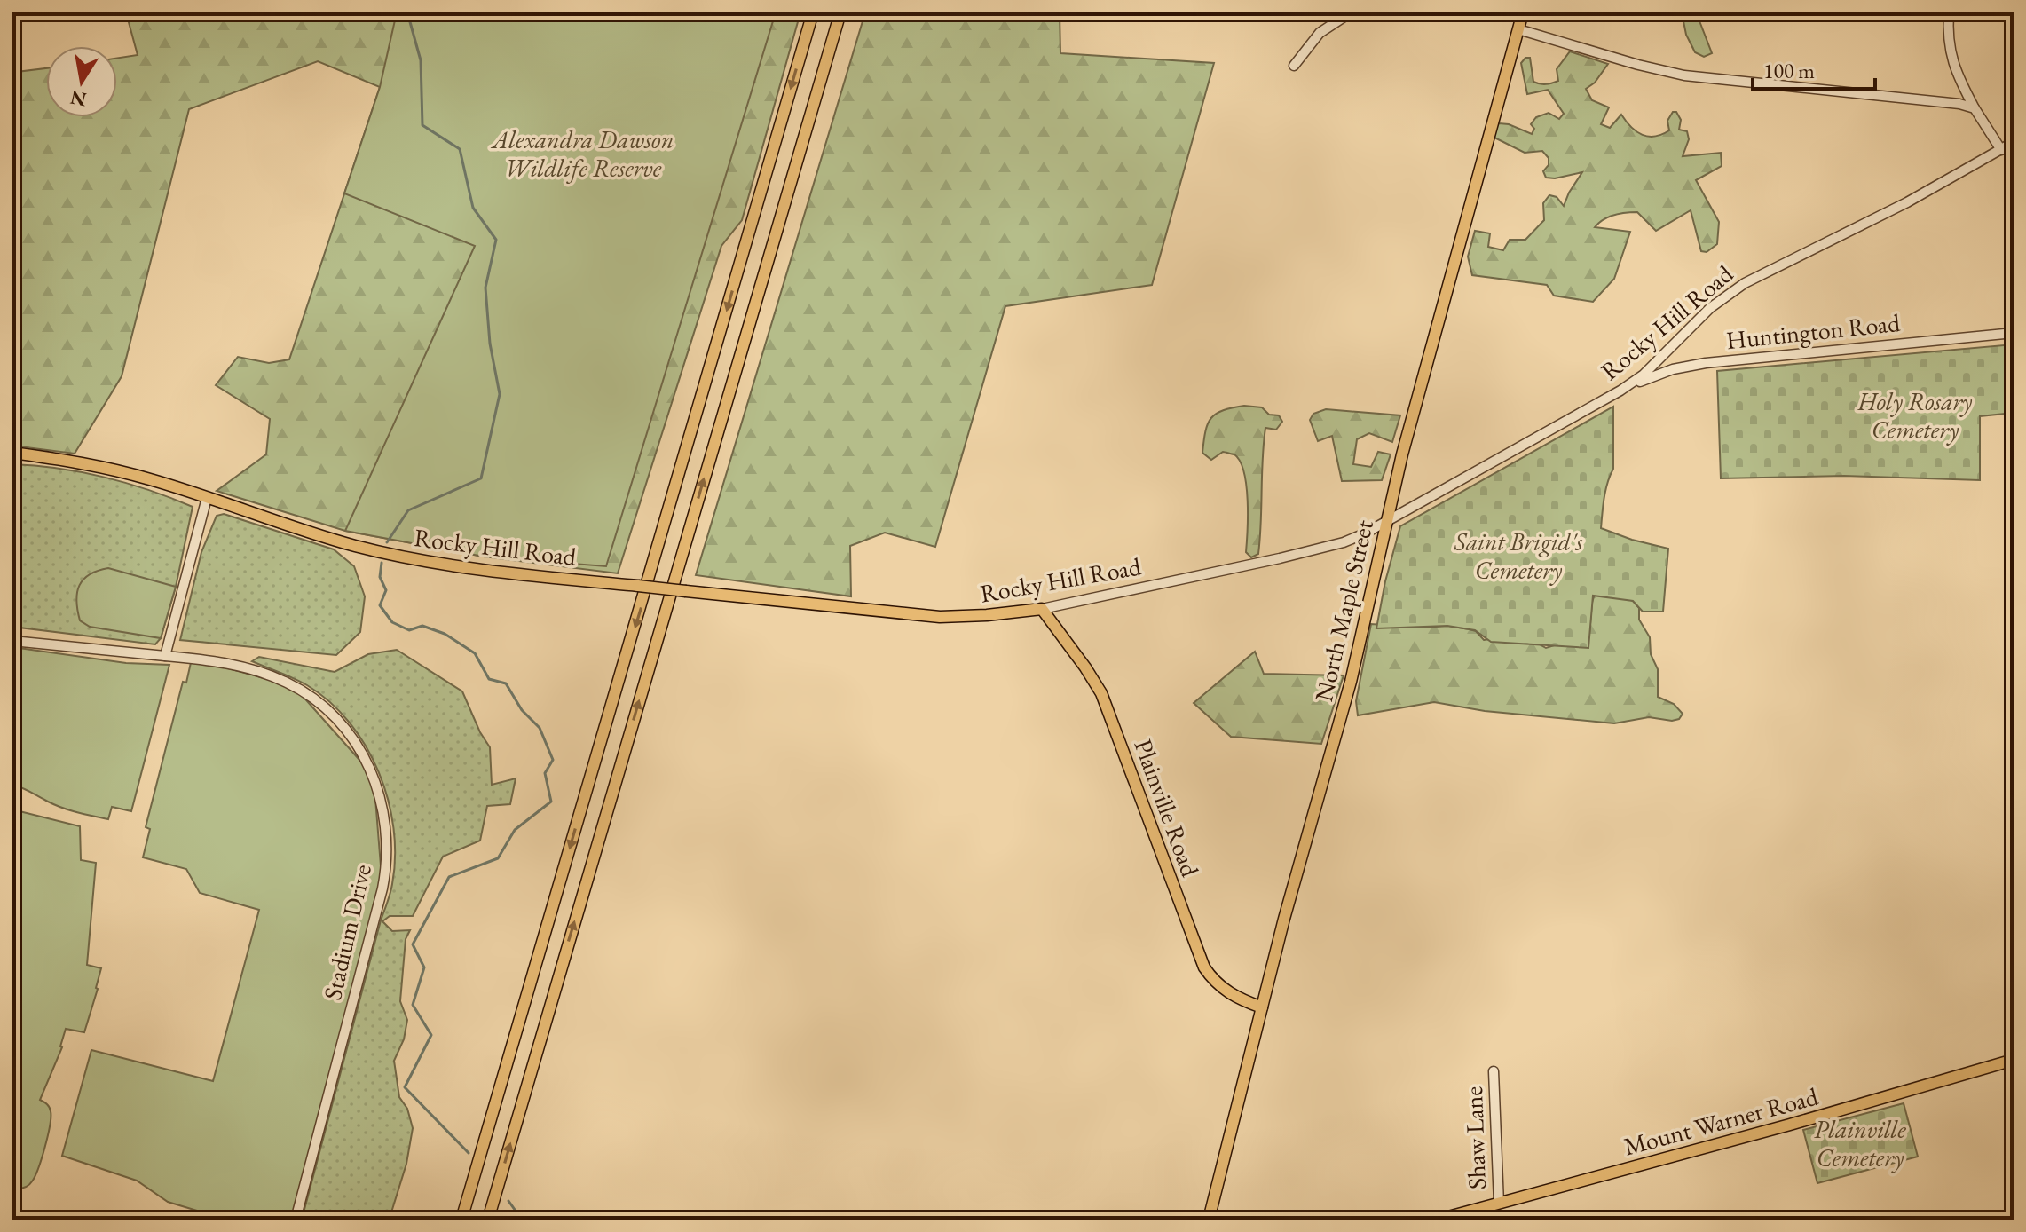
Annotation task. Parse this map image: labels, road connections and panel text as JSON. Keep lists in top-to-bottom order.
{
  "streets": {
    "main road": [
      "Rocky Hill Road",
      "North Maple Street",
      "Plainville Road",
      "Mount Warner Road"
    ],
    "street": ["Huntington Road", "Stadium Drive", "Shaw Lane"]
  },
  "crossings": [
    ["Rocky Hill Road", "Huntington Road"],
    ["Rocky Hill Road", "North Maple Street"],
    ["Rocky Hill Road", "Plainville Road"],
    ["North Maple Street", "Plainville Road"],
    ["Mount Warner Road", "Shaw Lane"]
  ],
  "parks": [
    "Alexandra Dawson Wildlife Reserve",
    "Holy Rosary Cemetery",
    "Saint Brigid's Cemetery",
    "Plainville Cemetery"
  ],
  "scale_bar": "100 m",
  "north": "bottom"
}
